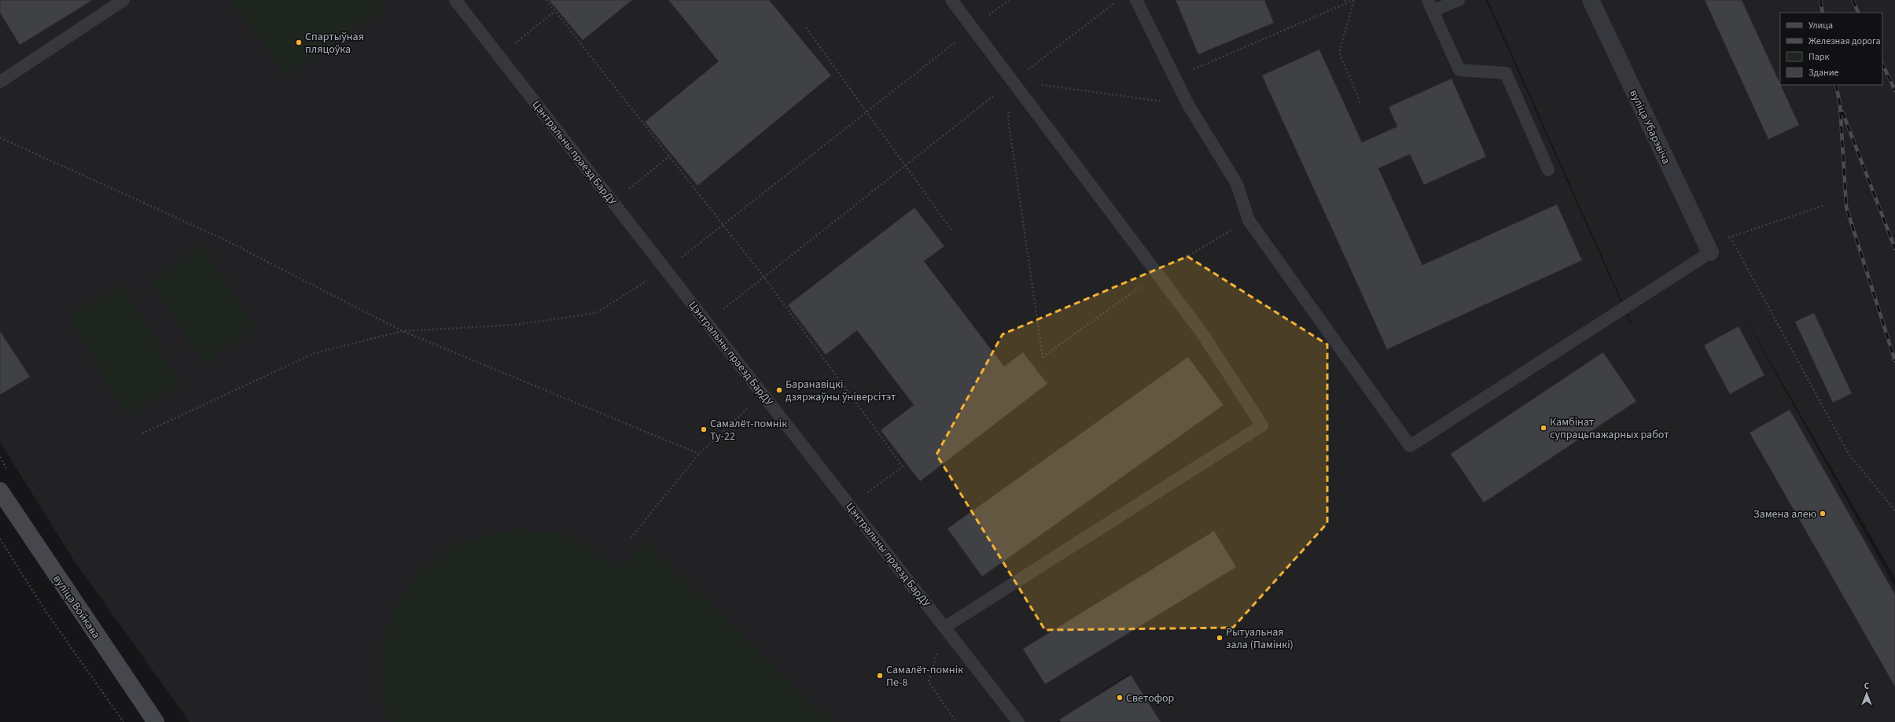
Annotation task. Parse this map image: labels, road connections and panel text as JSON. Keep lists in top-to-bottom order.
{
  "streets": {
    "main road": ["вуліца Войкава"],
    "street": ["вуліца Убарэвіча"],
    "lane": ["Цэнтральны праезд БарДУ"]
  },
  "places": [
    "Спартыўная пляцоўка",
    "Баранавіцкі дзяржаўны ўніверсітэт",
    "Камбінат супрацьпажарных работ",
    "Самалёт-помнік Ту-22",
    "Замена алею",
    "Рытуальная зала (Памінкі)",
    "Самалёт-помнік Пе-8",
    "Светофор"
  ],
  "legend": [
    "Улица",
    "Железная дорога",
    "Парк",
    "Здание"
  ],
  "north": "top"
}
